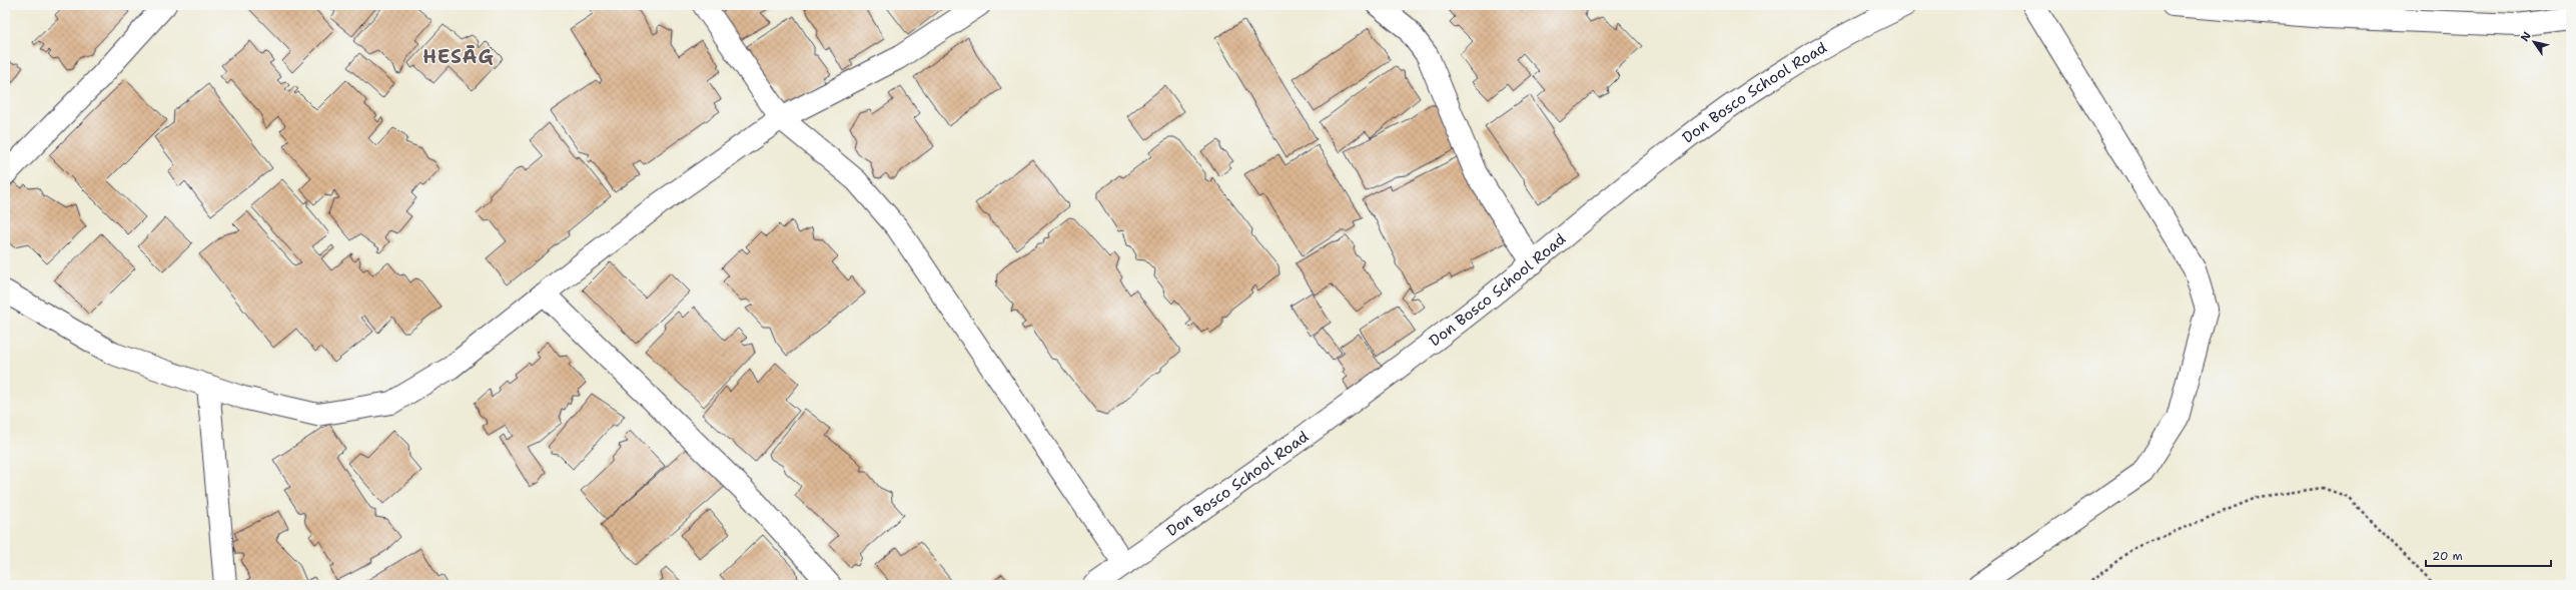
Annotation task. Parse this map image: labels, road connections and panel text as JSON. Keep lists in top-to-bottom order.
{
  "streets": {
    "street": ["Don Bosco School Road"]
  },
  "districts": ["HESĀG"],
  "scale_bar": "20 m",
  "north": "top left"
}
